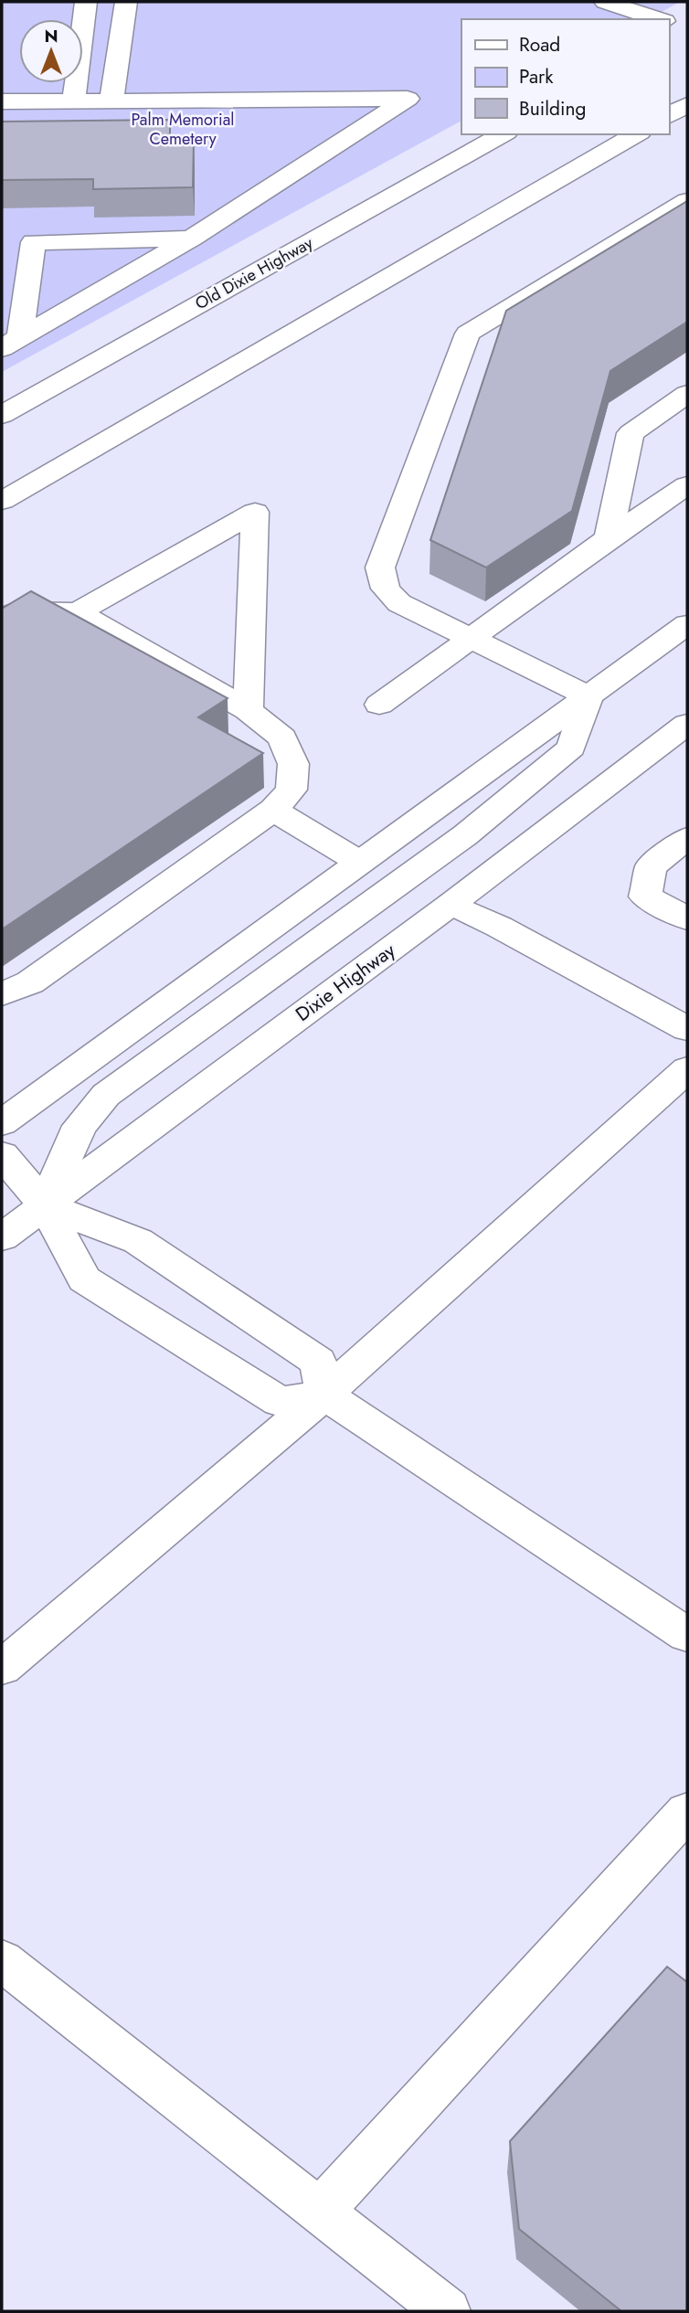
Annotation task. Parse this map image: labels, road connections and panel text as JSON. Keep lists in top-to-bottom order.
{
  "streets": {
    "main road": ["Old Dixie Highway", "Dixie Highway"]
  },
  "parks": ["Palm Memorial Cemetery"],
  "legend": ["Road", "Park", "Building"],
  "north": "top"
}
